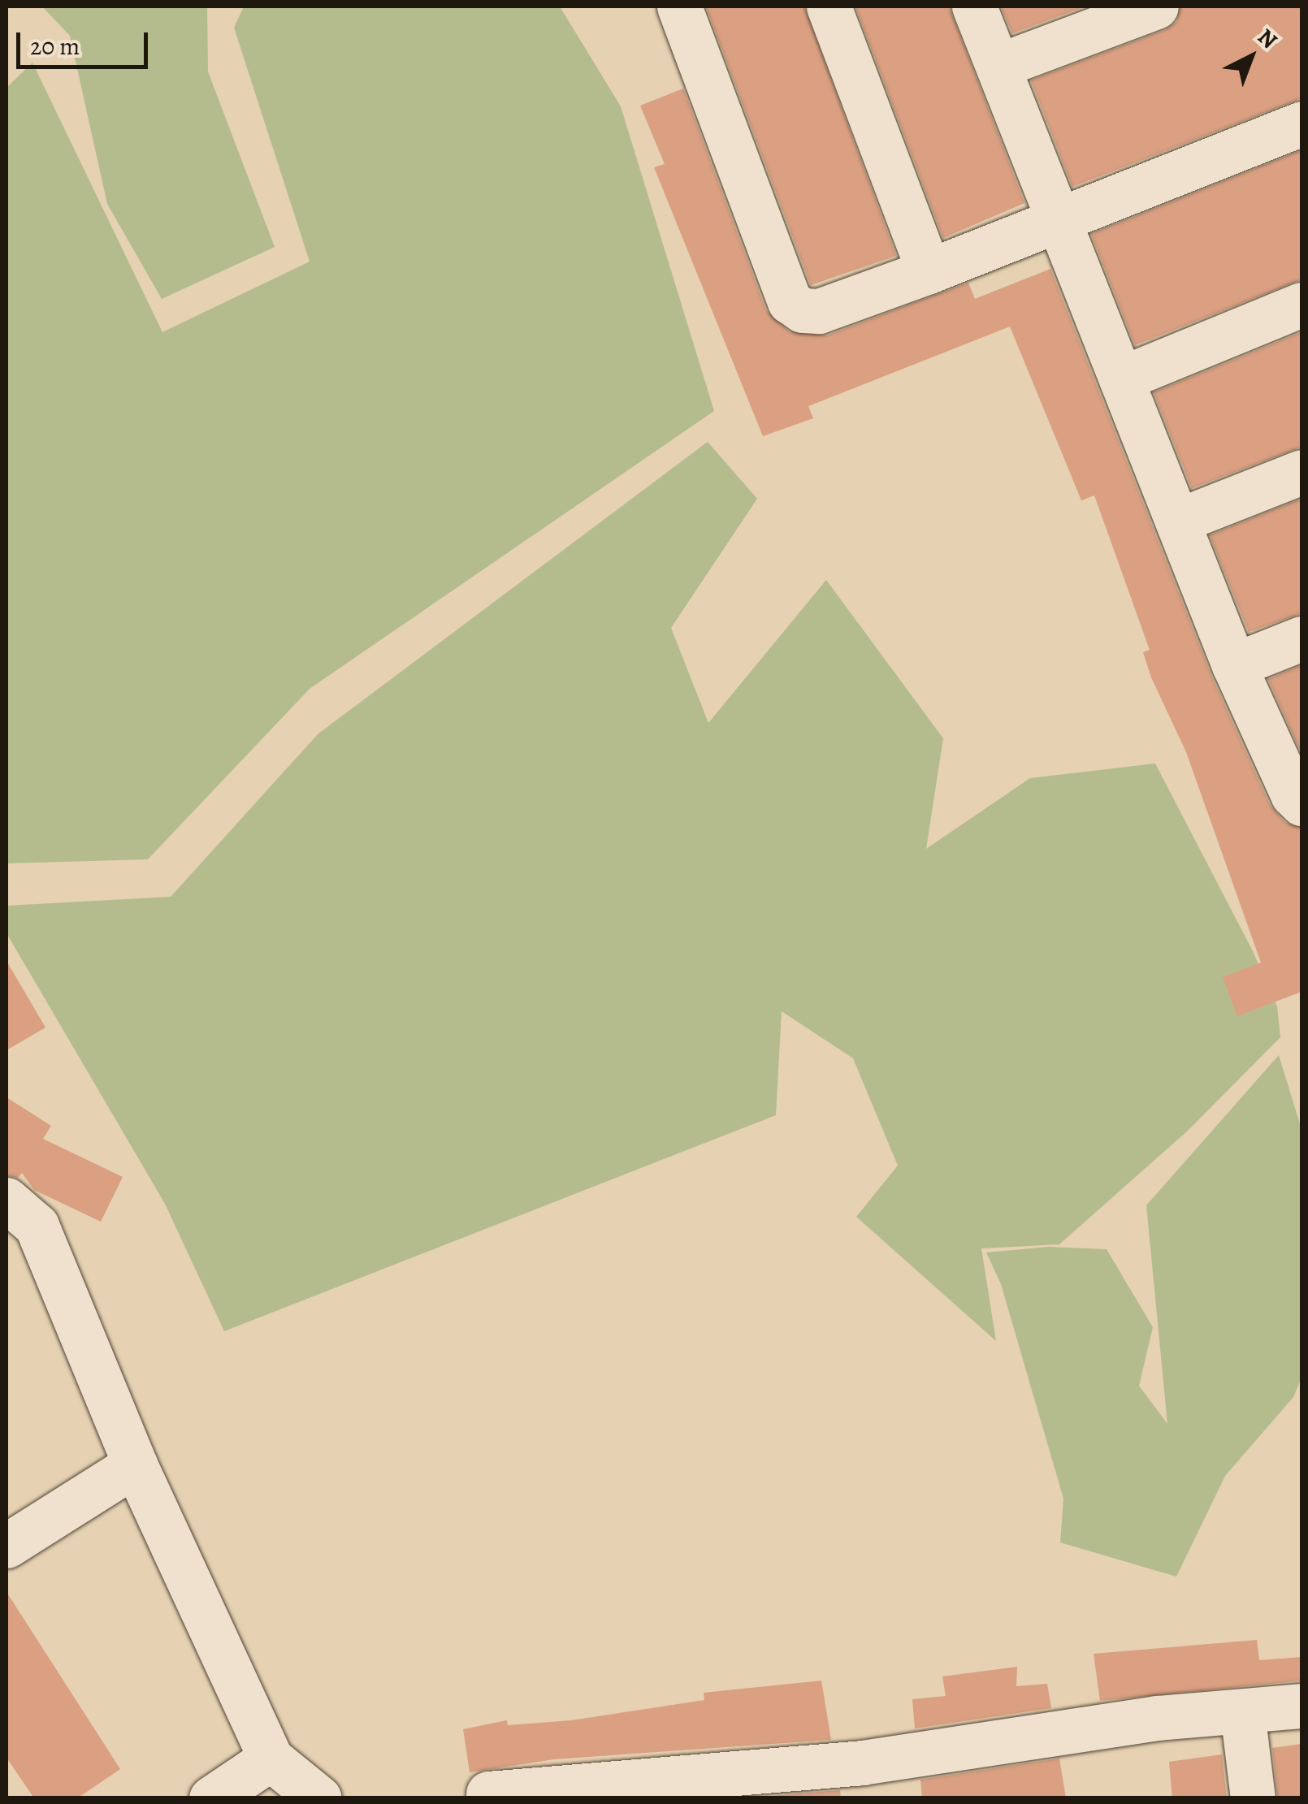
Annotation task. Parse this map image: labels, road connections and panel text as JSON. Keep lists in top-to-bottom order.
{
  "scale_bar": "20 m",
  "north": "top right"
}
